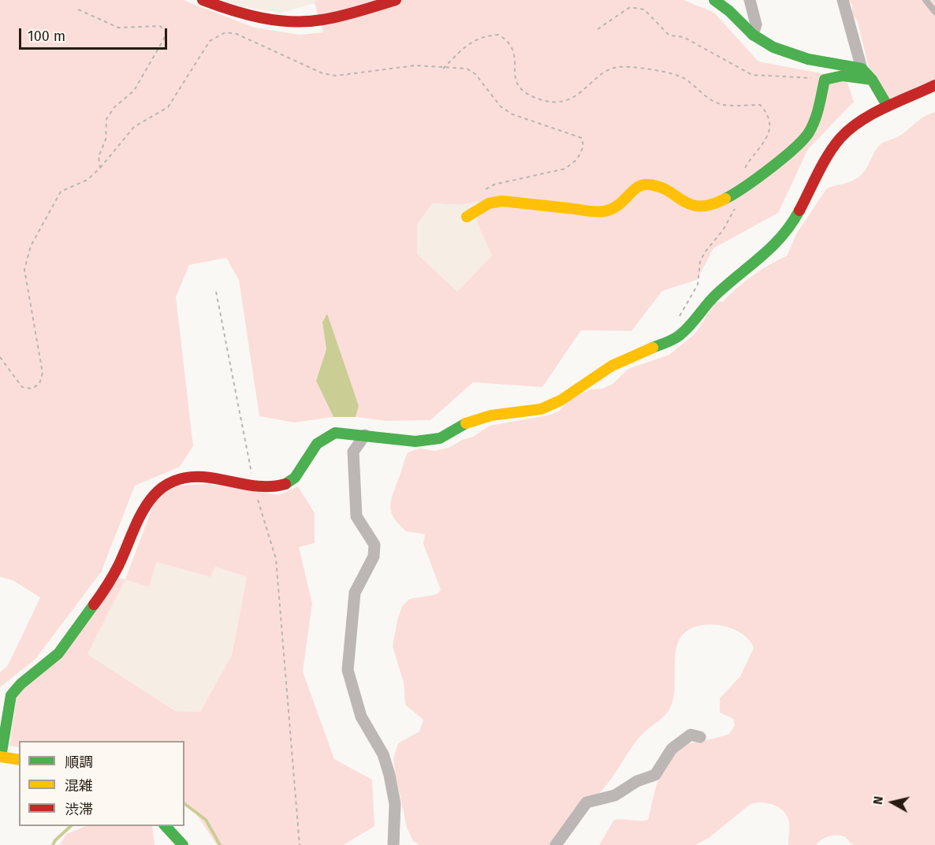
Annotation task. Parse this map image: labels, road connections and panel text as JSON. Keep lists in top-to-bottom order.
{
  "legend": ["順調", "混雑", "渋滞"],
  "scale_bar": "100 m",
  "north": "left"
}
